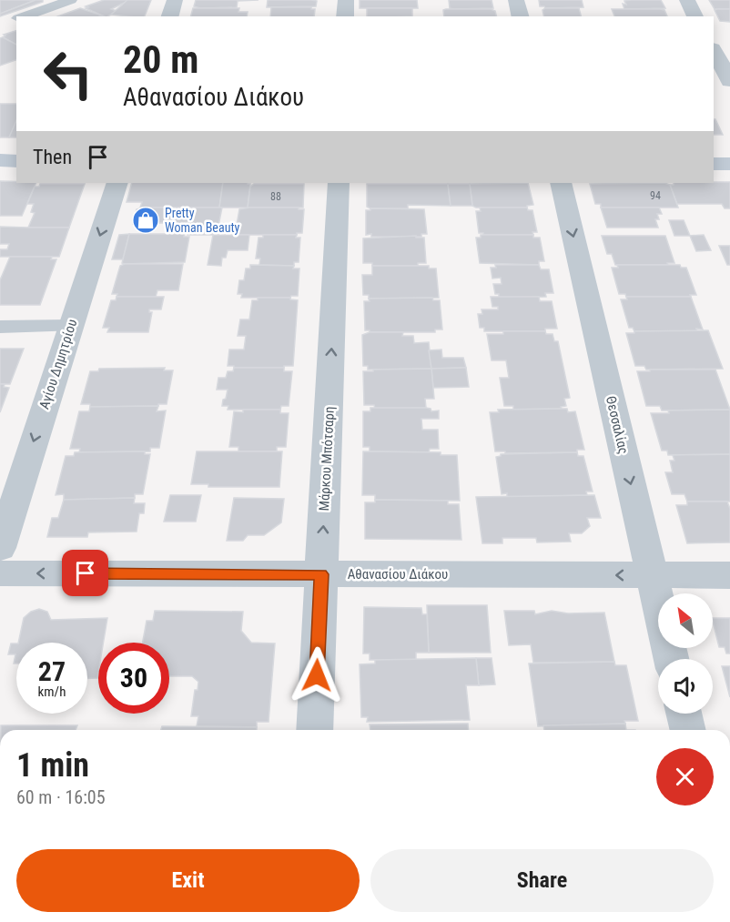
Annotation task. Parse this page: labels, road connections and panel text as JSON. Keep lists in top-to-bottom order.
{
  "streets": {
    "street": [
      "Αγίου Δημητρίου",
      "Θεσσαλίας",
      "Μάρκου Μπότσαρη",
      "Αθανασίου Διάκου"
    ]
  },
  "crossings": [
    ["Θεσσαλίας", "Αθανασίου Διάκου"],
    ["Μάρκου Μπότσαρη", "Αθανασίου Διάκου"]
  ],
  "one_way": [
    "Αγίου Δημητρίου",
    "Θεσσαλίας",
    "Μάρκου Μπότσαρη",
    "Αθανασίου Διάκου"
  ],
  "places": {
    "shop": ["Pretty Woman Beauty"]
  },
  "house_numbers": ["94", "88"],
  "north": "top left",
  "page": {
    "turn": ["20 m", "Αθανασίου Διάκου"],
    "then": "Then",
    "speed": "27 km/h",
    "limit": "30",
    "heading": ["1 min", "60 m · 16:05"],
    "buttons": ["Exit", "Share"]
  }
}
